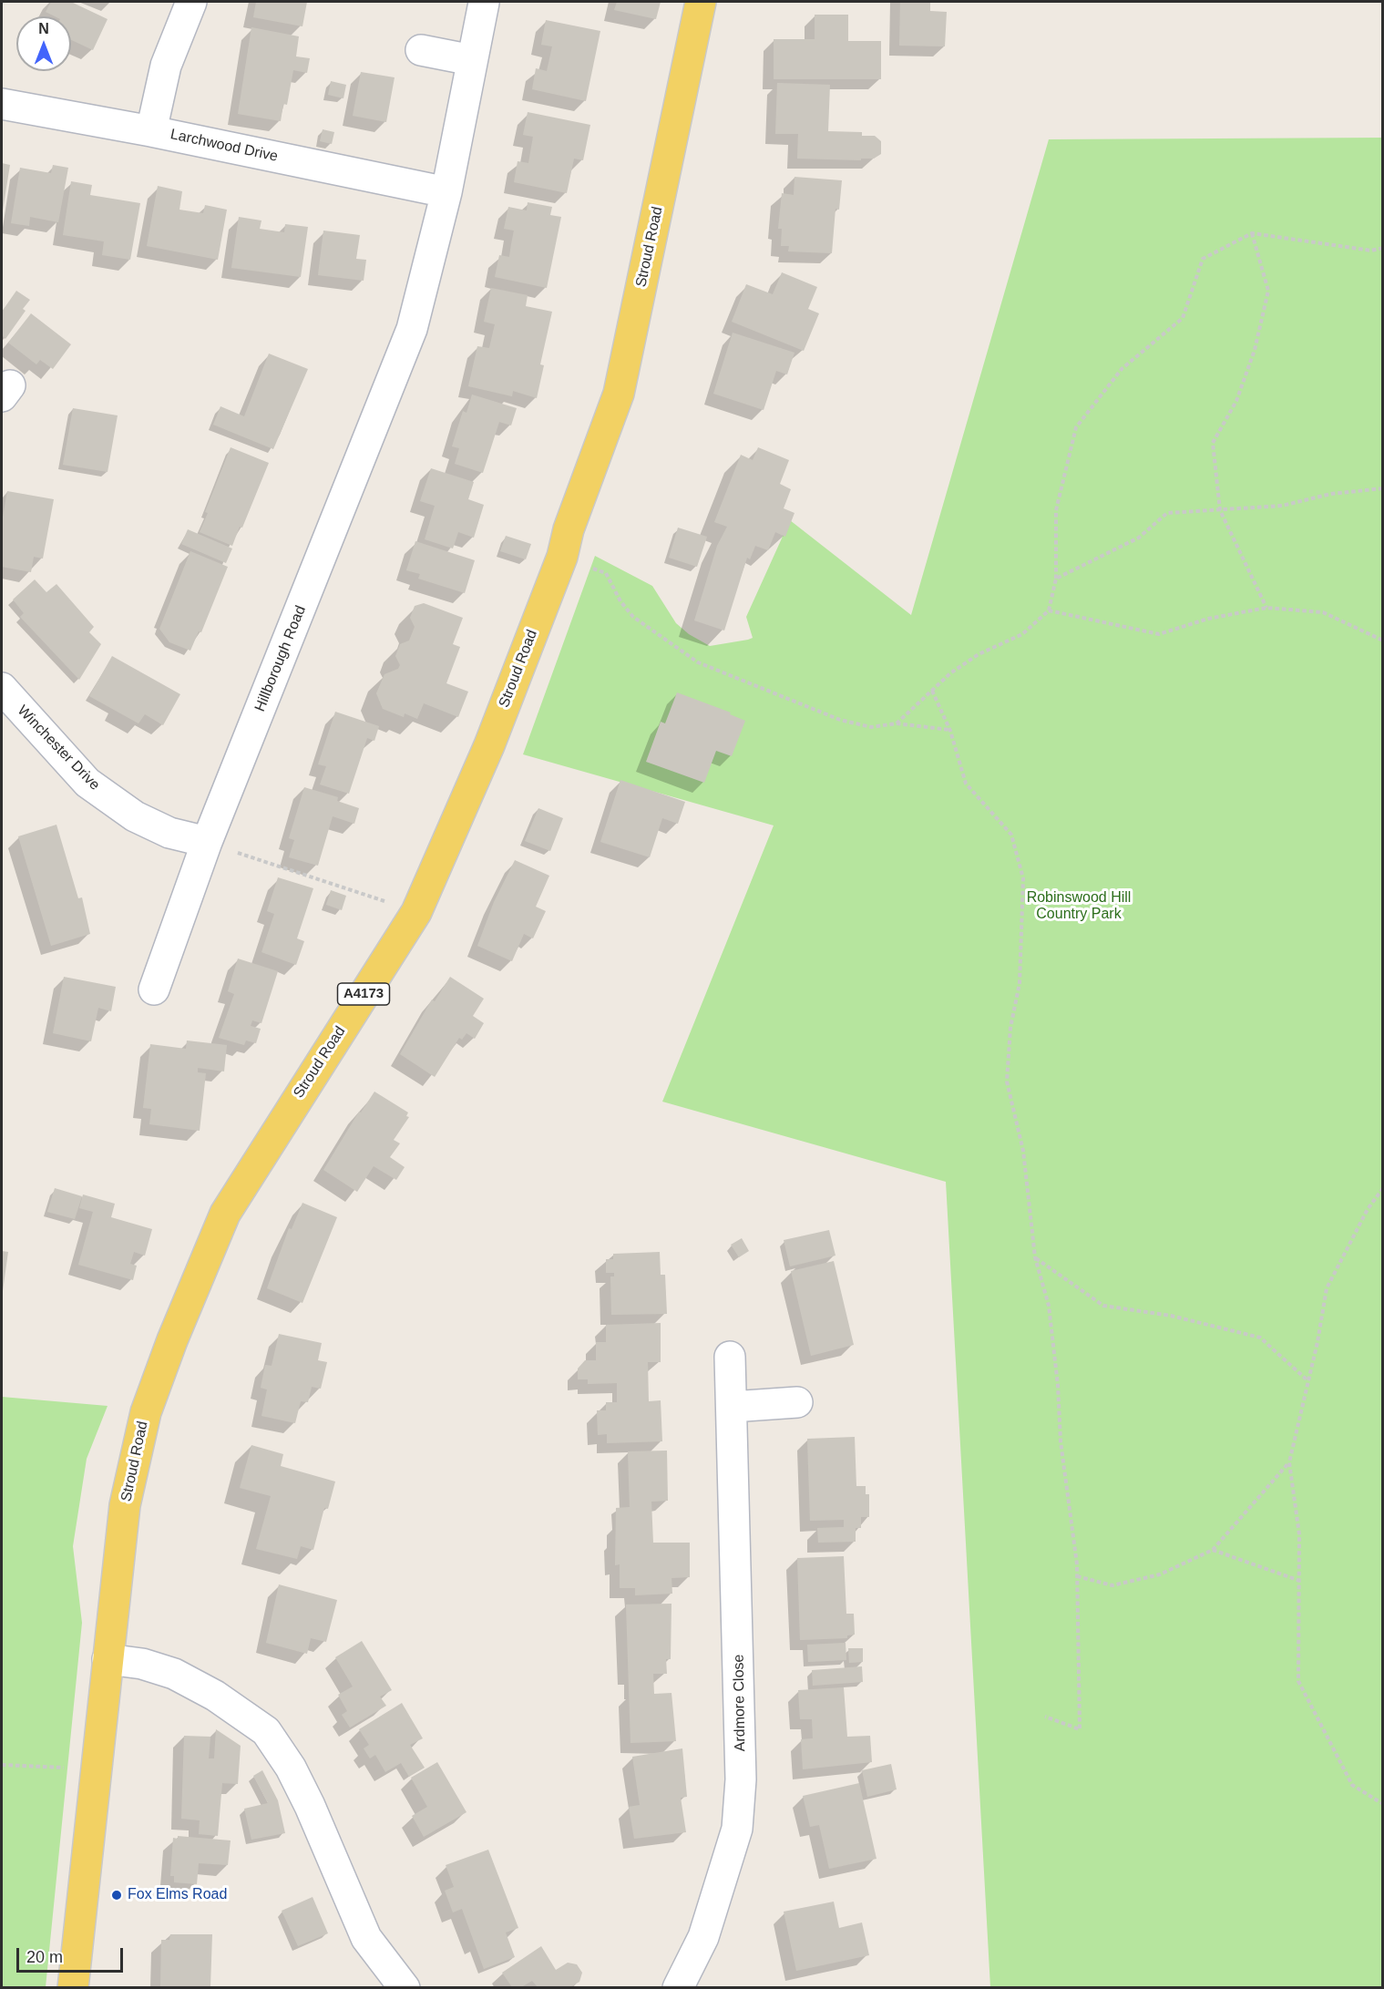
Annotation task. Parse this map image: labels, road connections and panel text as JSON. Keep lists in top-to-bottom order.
{
  "streets": {
    "main road": ["Stroud Road", "A4173"],
    "street": [
      "Larchwood Drive",
      "Hillborough Road",
      "Winchester Drive",
      "Ardmore Close"
    ]
  },
  "crossings": [
    ["Larchwood Drive", "Hillborough Road"],
    ["Hillborough Road", "Winchester Drive"]
  ],
  "parks": ["Robinswood Hill Country Park"],
  "places": ["Fox Elms Road"],
  "scale_bar": "20 m",
  "north": "top"
}
